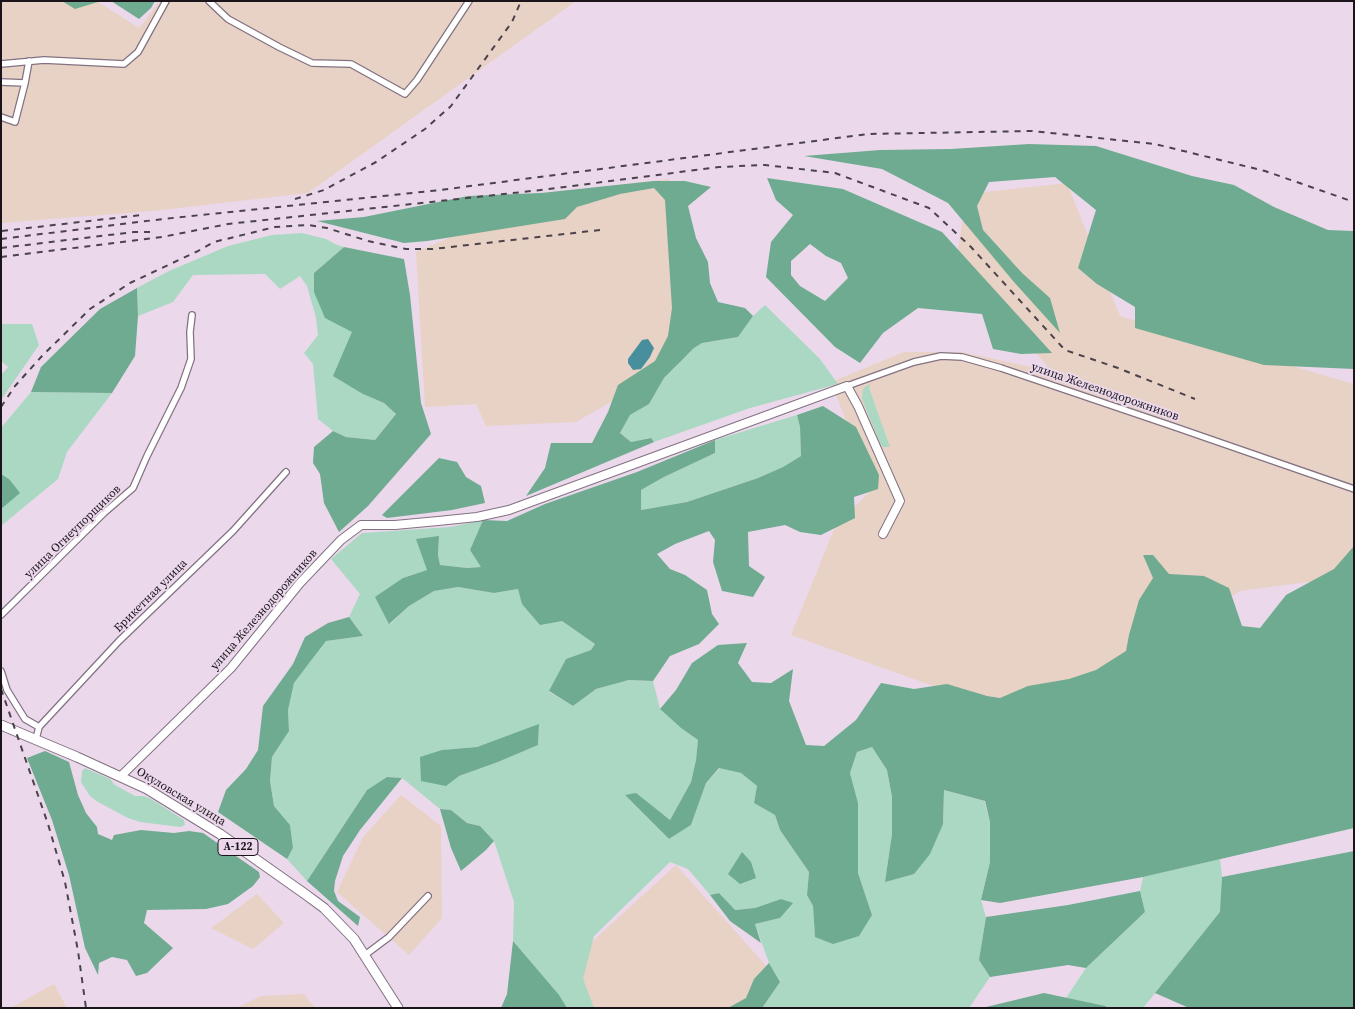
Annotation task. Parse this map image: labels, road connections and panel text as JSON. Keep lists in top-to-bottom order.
{
  "streets": {
    "main road": ["Окуловская улица", "А-122"],
    "street": ["улица Железнодорожников", "улица Огнеупорщиков", "Брикетная улица"]
  },
  "crossings": [
    ["улица Железнодорожников", "Окуловская улица"],
    ["Брикетная улица", "Окуловская улица"],
    ["Брикетная улица", "А-122"],
    ["Окуловская улица", "А-122"]
  ]
}
